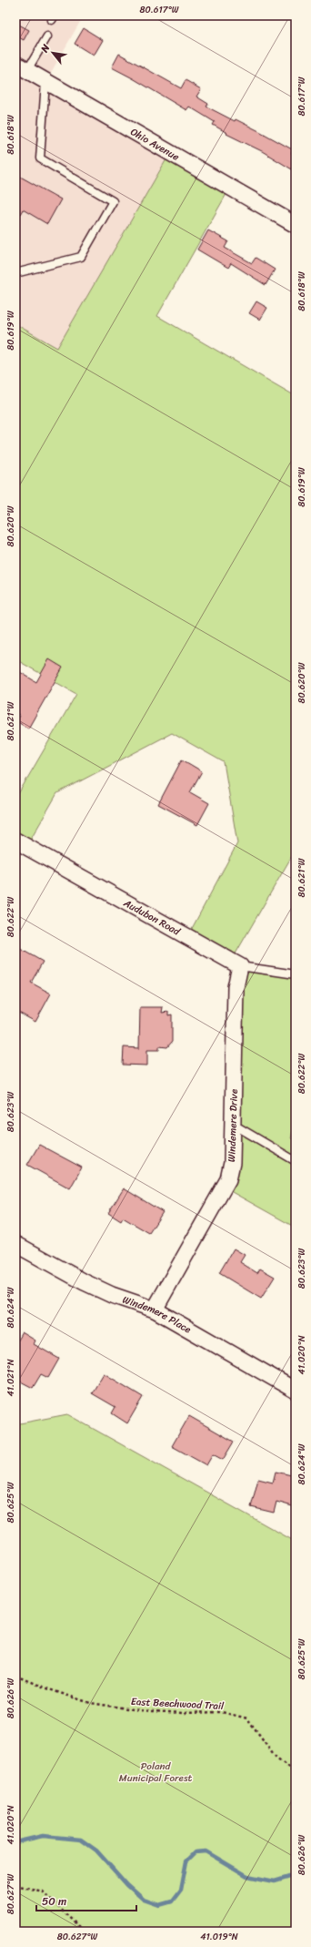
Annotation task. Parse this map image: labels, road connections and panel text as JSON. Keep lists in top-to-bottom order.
{
  "streets": {
    "street": [
      "Ohio Avenue",
      "Audubon Road",
      "Windemere Drive",
      "Windemere Place"
    ],
    "path": ["East Beechwood Trail"]
  },
  "crossings": [
    ["Audubon Road", "Windemere Drive"],
    ["Windemere Drive", "Windemere Place"]
  ],
  "parks": ["Poland Municipal Forest"],
  "scale_bar": "50 m",
  "north": "top left",
  "coordinates": [
    "80.617°W",
    "80.618°W",
    "80.619°W",
    "80.620°W",
    "80.621°W",
    "80.622°W",
    "80.623°W",
    "80.624°W",
    "41.020°N",
    "41.021°N",
    "80.625°W",
    "80.626°W",
    "80.627°W",
    "41.019°N"
  ]
}
